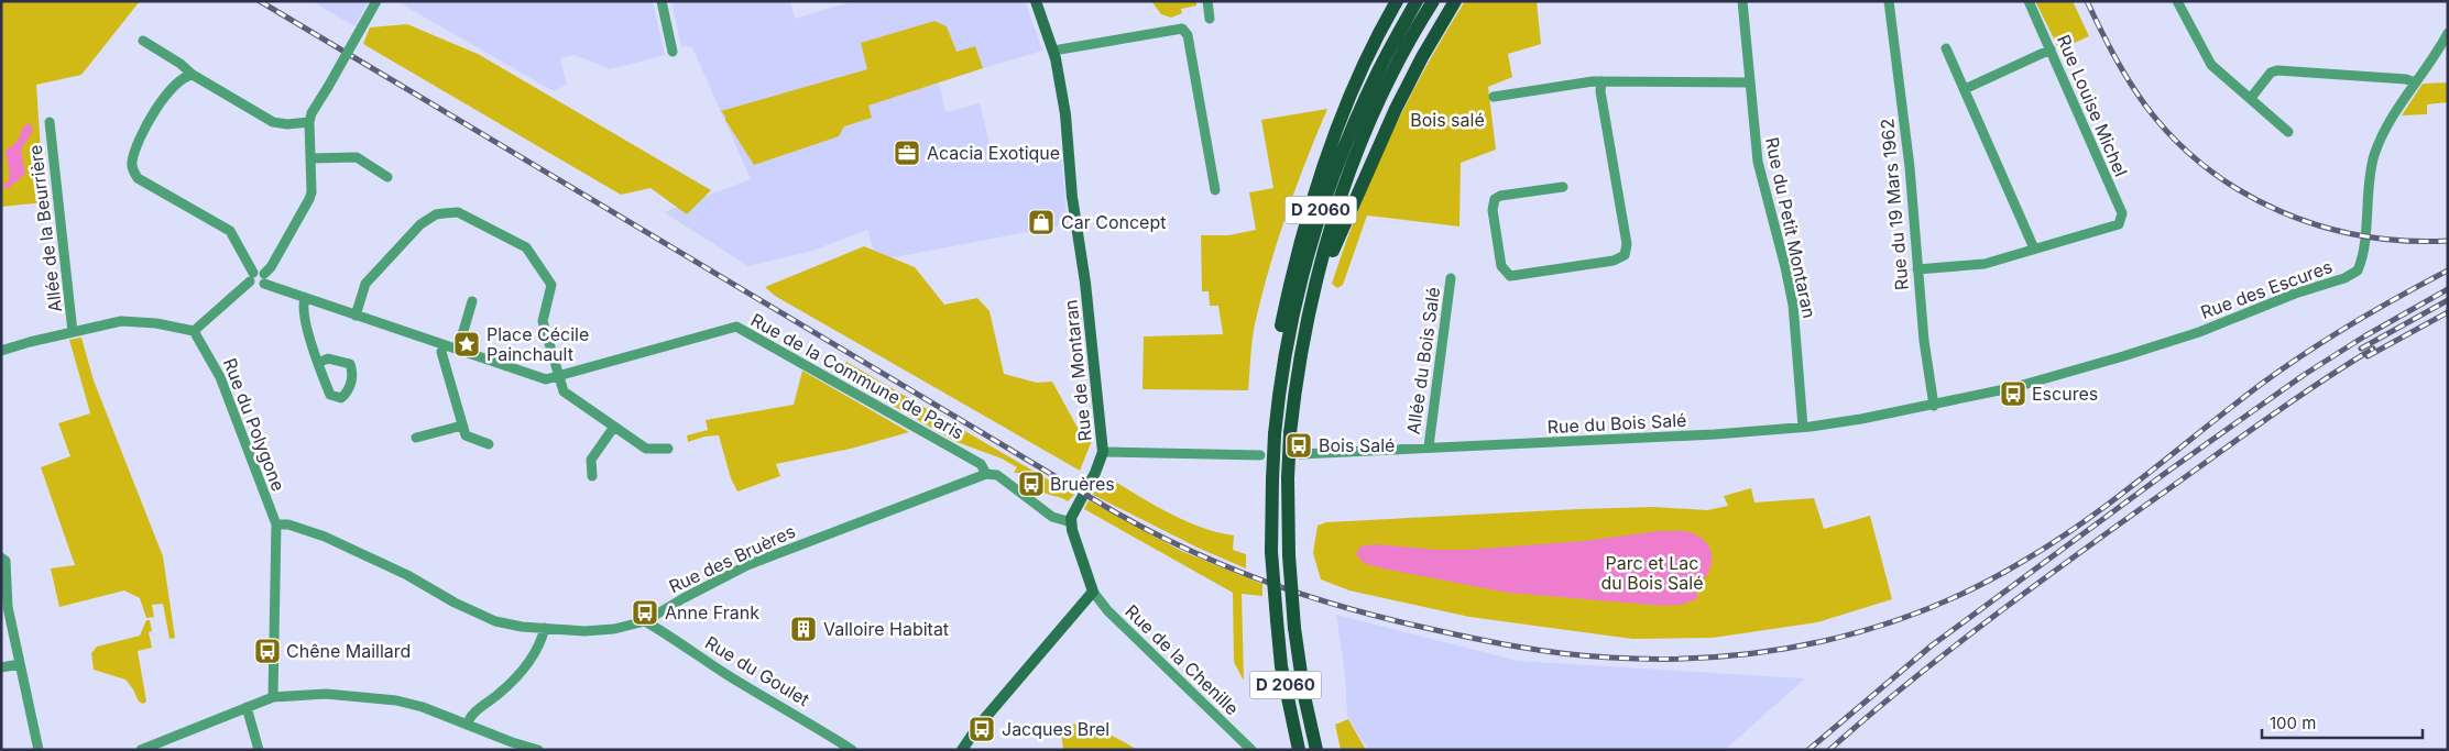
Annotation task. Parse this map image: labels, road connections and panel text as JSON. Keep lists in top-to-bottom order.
{
  "streets": {
    "main road": ["D 2060"],
    "street": [
      "Rue Louise Michel",
      "Rue du 19 Mars 1962",
      "Rue du Petit Montaran",
      "Allée de la Beurrière",
      "Rue des Escures",
      "Allée du Bois Salé",
      "Rue de Montaran",
      "Rue de la Commune de Paris",
      "Rue du Bois Salé",
      "Rue du Polygone",
      "Rue des Bruères",
      "Rue de la Chenille",
      "Rue du Goulet"
    ]
  },
  "crossings": [
    ["Rue du 19 Mars 1962", "Rue des Escures"],
    ["Rue du 19 Mars 1962", "Rue du Bois Salé"],
    ["Rue du Petit Montaran", "Rue du Bois Salé"],
    ["Rue des Escures", "Rue du Bois Salé"],
    ["Allée du Bois Salé", "Rue du Bois Salé"],
    ["Rue de la Commune de Paris", "Rue des Bruères"],
    ["Rue du Polygone", "Rue des Bruères"],
    ["Rue des Bruères", "Rue du Goulet"]
  ],
  "parks": ["Bois salé", "Parc et Lac du Bois Salé"],
  "places": {
    "office": ["Acacia Exotique"],
    "shop": ["Car Concept"],
    "place": ["Place Cécile Painchault"],
    "bus stop": [
      "Escures",
      "Bois Salé",
      "Bruères",
      "Anne Frank",
      "Chêne Maillard",
      "Jacques Brel"
    ],
    "building": ["Valloire Habitat"]
  },
  "scale_bar": "100 m"
}
